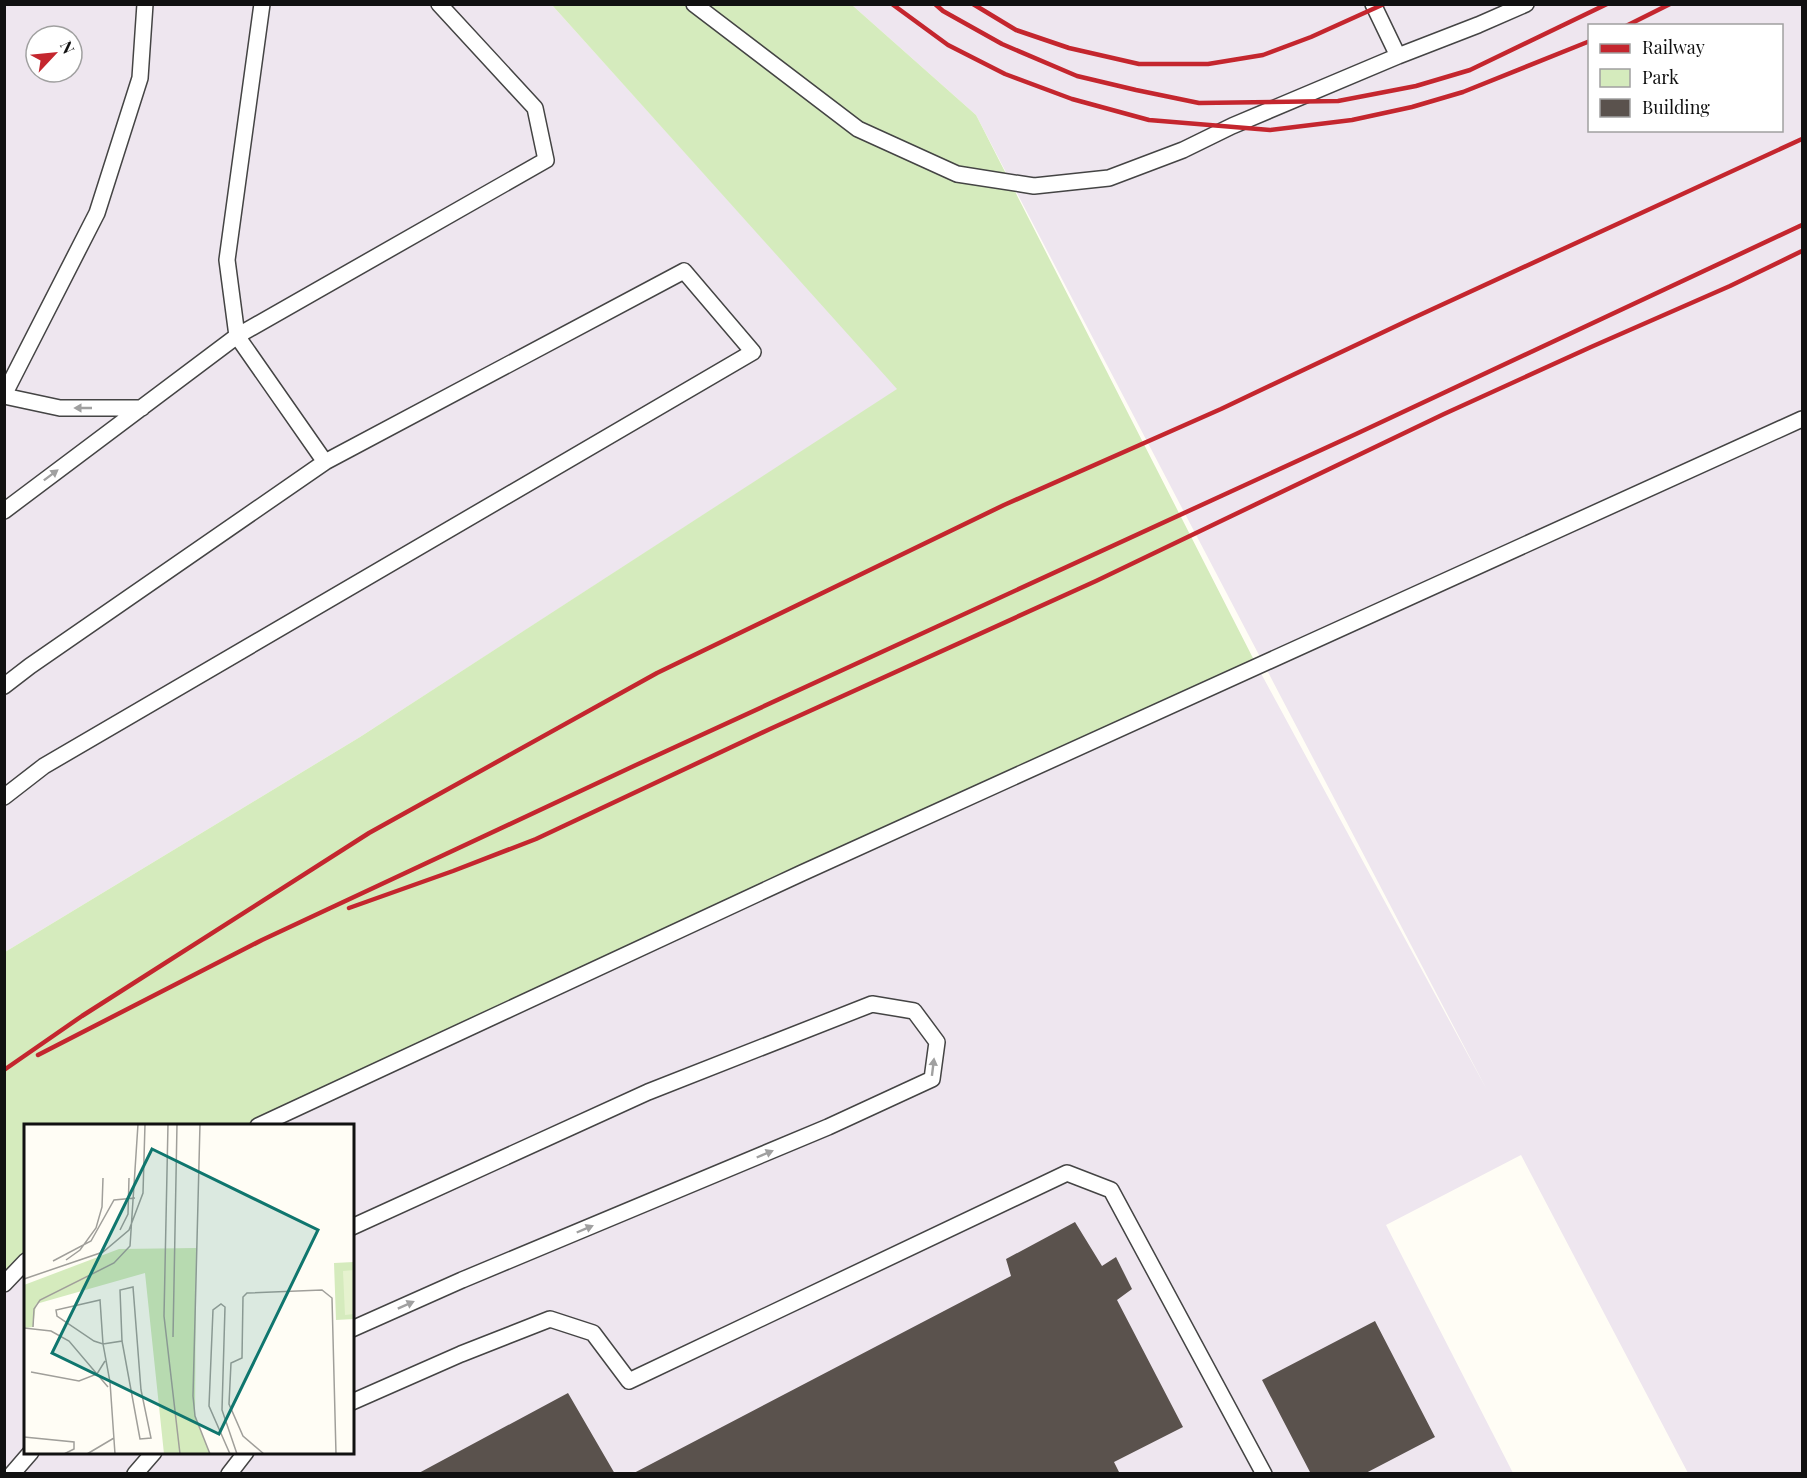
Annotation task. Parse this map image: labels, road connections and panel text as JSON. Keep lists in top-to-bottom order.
{
  "legend": ["Railway", "Park", "Building"],
  "north": "top right"
}
